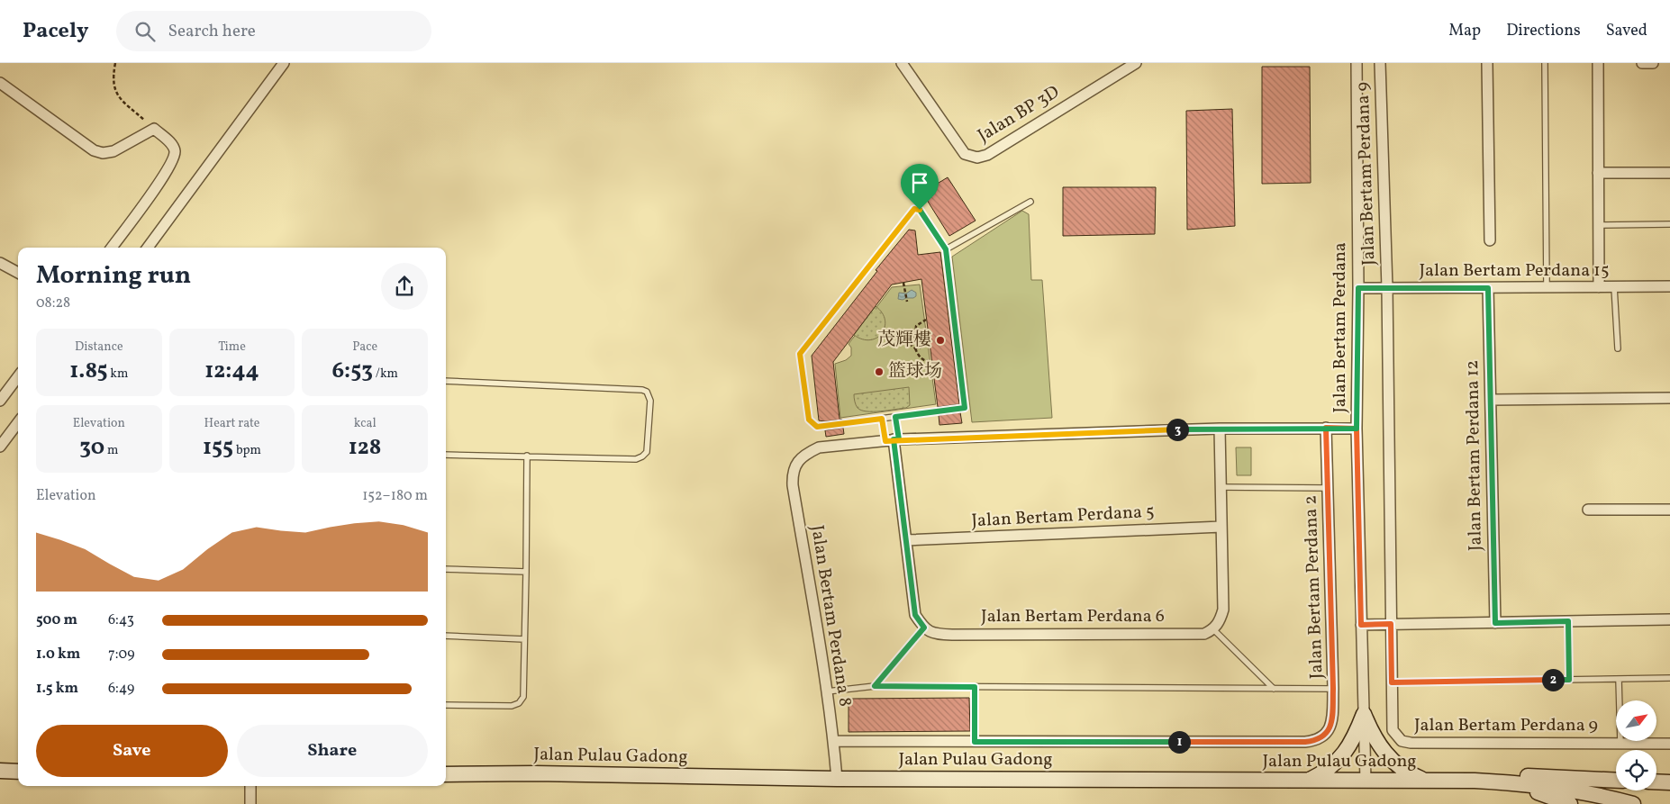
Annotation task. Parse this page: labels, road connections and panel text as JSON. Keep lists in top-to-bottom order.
{
  "streets": {
    "main road": ["Jalan Pulau Gadong"],
    "street": [
      "Jalan BP 3D",
      "Jalan Bertam Perdana 9",
      "Jalan Bertam Perdana 15",
      "Jalan Bertam Perdana",
      "Jalan Bertam Perdana 12",
      "Jalan Bertam Perdana 5",
      "Jalan Bertam Perdana 2",
      "Jalan Bertam Perdana 8",
      "Jalan Bertam Perdana 6"
    ]
  },
  "crossings": [
    ["Jalan Bertam Perdana 9", "Jalan Bertam Perdana 15"],
    ["Jalan Bertam Perdana 15", "Jalan Bertam Perdana"],
    ["Jalan Bertam Perdana 15", "Jalan Bertam Perdana 12"],
    ["Jalan Bertam Perdana", "Jalan Pulau Gadong"],
    ["Jalan Bertam Perdana 8", "Jalan Pulau Gadong"]
  ],
  "places": ["茂輝樓", "篮球场"],
  "north": "top right",
  "page": {
    "header": "Pacely",
    "search": "Search here",
    "nav": ["Map", "Directions", "Saved"],
    "heading": ["Morning run", "08:28"],
    "stats": [
      ["Distance", "1.85 km"],
      ["Time", "12:44"],
      ["Pace", "6:53 /km"],
      ["Elevation", "30 m"],
      ["Heart rate", "155 bpm"],
      ["kcal", "128"]
    ],
    "pins": ["3", "2", "1"],
    "chart": ["Elevation", "152–180 m"],
    "list": [
      {
        "name": "500 m",
        "note": "6:43"
      },
      {
        "name": "1.0 km",
        "note": "7:09"
      },
      {
        "name": "1.5 km",
        "note": "6:49"
      }
    ],
    "buttons": ["Save", "Share"]
  }
}
